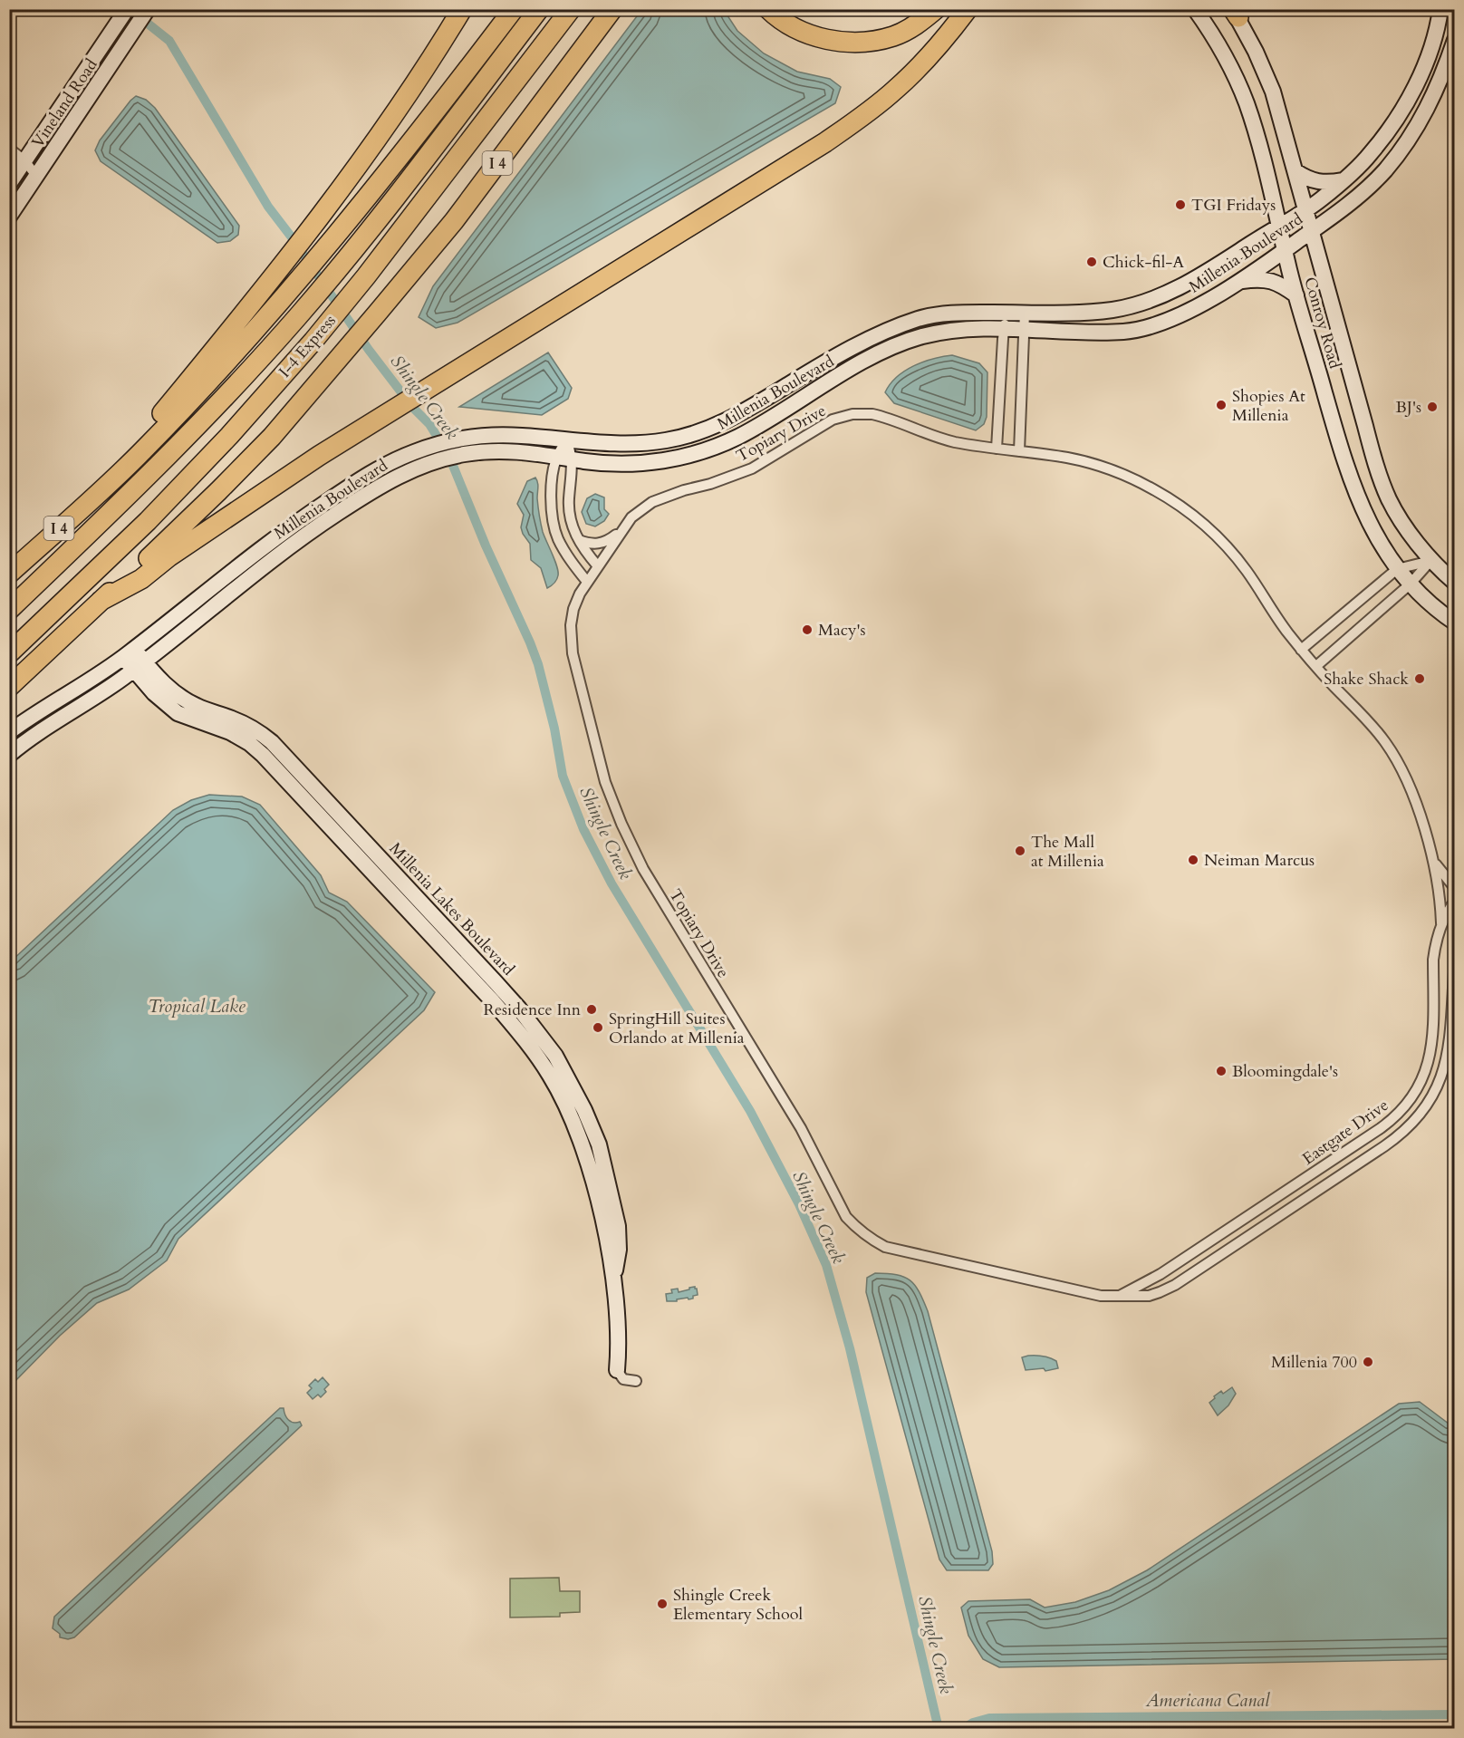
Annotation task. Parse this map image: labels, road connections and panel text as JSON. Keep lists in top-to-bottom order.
{
  "streets": {
    "highway": ["I 4", "I-4 Express"],
    "street": [
      "Vineland Road",
      "Millenia Boulevard",
      "Conroy Road",
      "Topiary Drive",
      "Millenia Lakes Boulevard",
      "Eastgate Drive"
    ]
  },
  "crossings": [
    ["Millenia Boulevard", "Conroy Road"],
    ["Millenia Boulevard", "Millenia Lakes Boulevard"],
    ["Topiary Drive", "Eastgate Drive"]
  ],
  "water": ["Shingle Creek", "Tropical Lake", "Americana Canal"],
  "places": [
    "TGI Fridays",
    "Chick-fil-A",
    "Shopies At Millenia",
    "BJ's",
    "Macy's",
    "Shake Shack",
    "The Mall at Millenia",
    "Neiman Marcus",
    "Residence Inn",
    "SpringHill Suites Orlando at Millenia",
    "Bloomingdale's",
    "Millenia 700",
    "Shingle Creek Elementary School"
  ]
}
